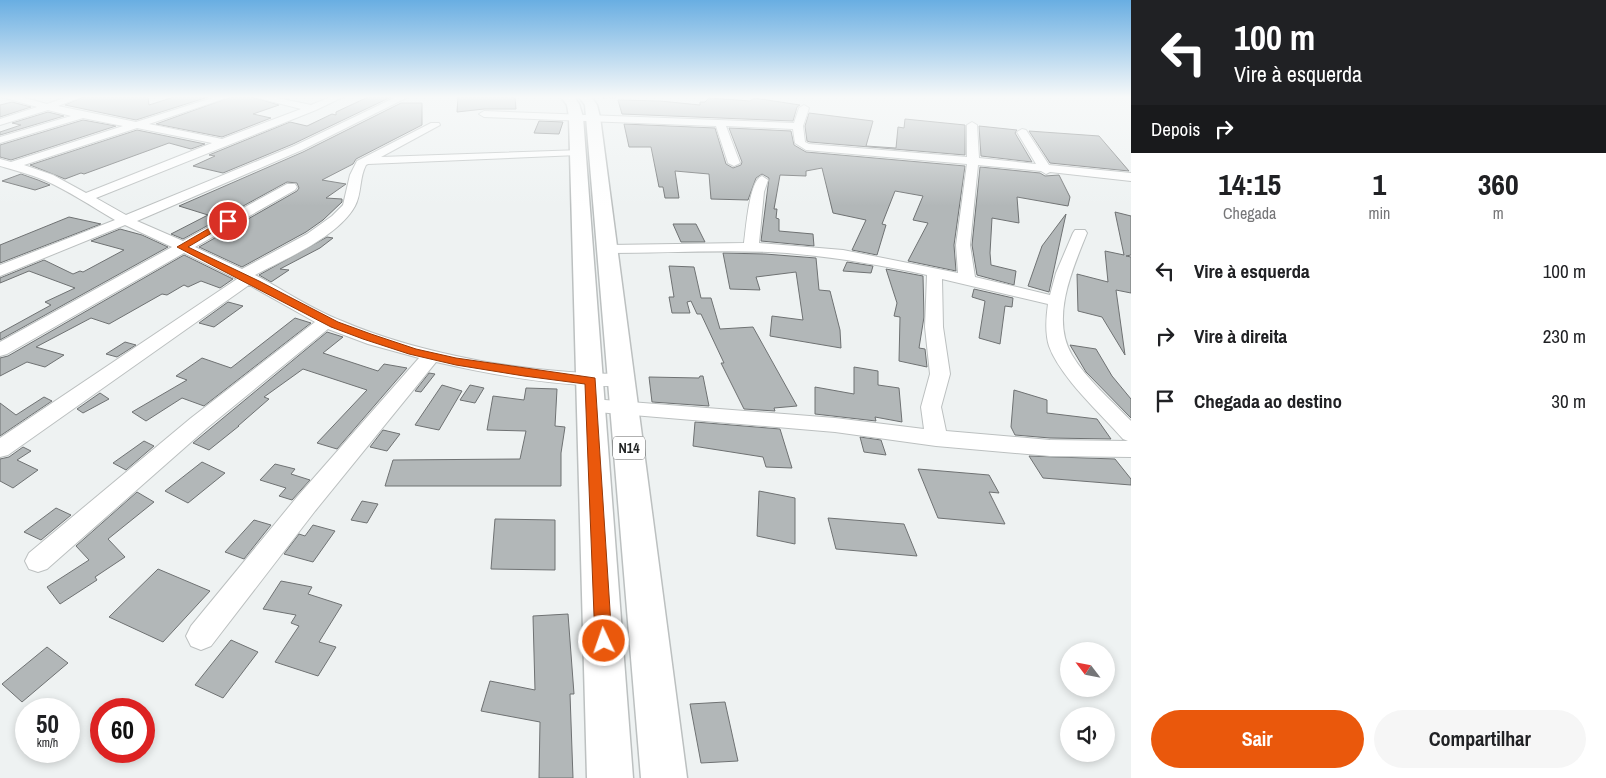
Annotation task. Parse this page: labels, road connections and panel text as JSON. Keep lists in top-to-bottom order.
{
  "streets": {
    "main road": ["N14"]
  },
  "north": "top left",
  "page": {
    "turn": ["100 m", "Vire à esquerda"],
    "then": "Depois",
    "eta": [
      "14:15",
      "Chegada",
      "1",
      "min",
      "360",
      "m"
    ],
    "list": [
      {
        "name": "Vire à esquerda",
        "value": "100 m"
      },
      {
        "name": "Vire à direita",
        "value": "230 m"
      },
      {
        "name": "Chegada ao destino",
        "value": "30 m"
      }
    ],
    "speed": "50 km/h",
    "limit": "60",
    "buttons": ["Sair", "Compartilhar"]
  }
}
